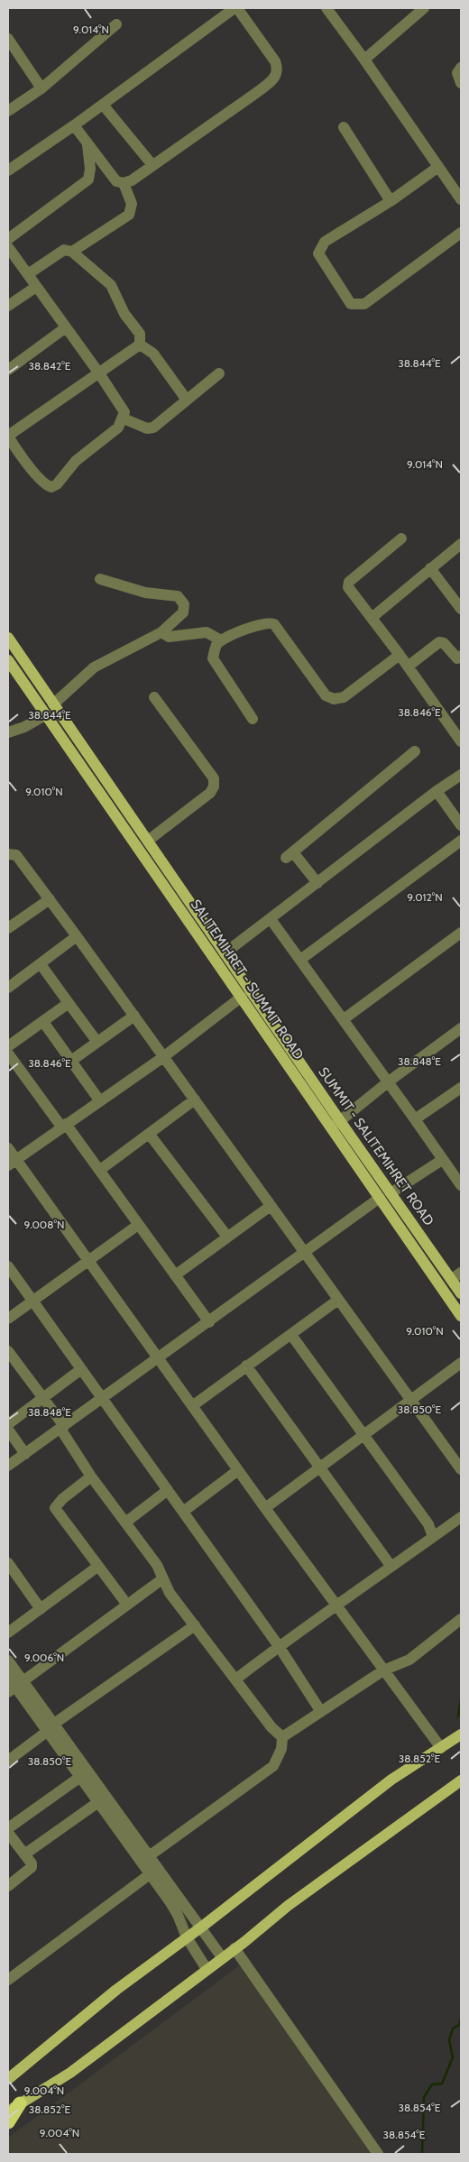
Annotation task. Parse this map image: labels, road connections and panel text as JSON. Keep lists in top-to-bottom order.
{
  "streets": {
    "main road": ["SALITEMIHRET - SUMMIT ROAD", "SUMMIT - SALITEMIHRET ROAD"]
  },
  "coordinates": [
    "9.014°N",
    "38.844°E",
    "38.842°E",
    "38.846°E",
    "9.010°N",
    "9.012°N",
    "38.848°E",
    "9.008°N",
    "38.850°E",
    "9.006°N",
    "38.852°E",
    "9.004°N",
    "38.854°E"
  ]
}
